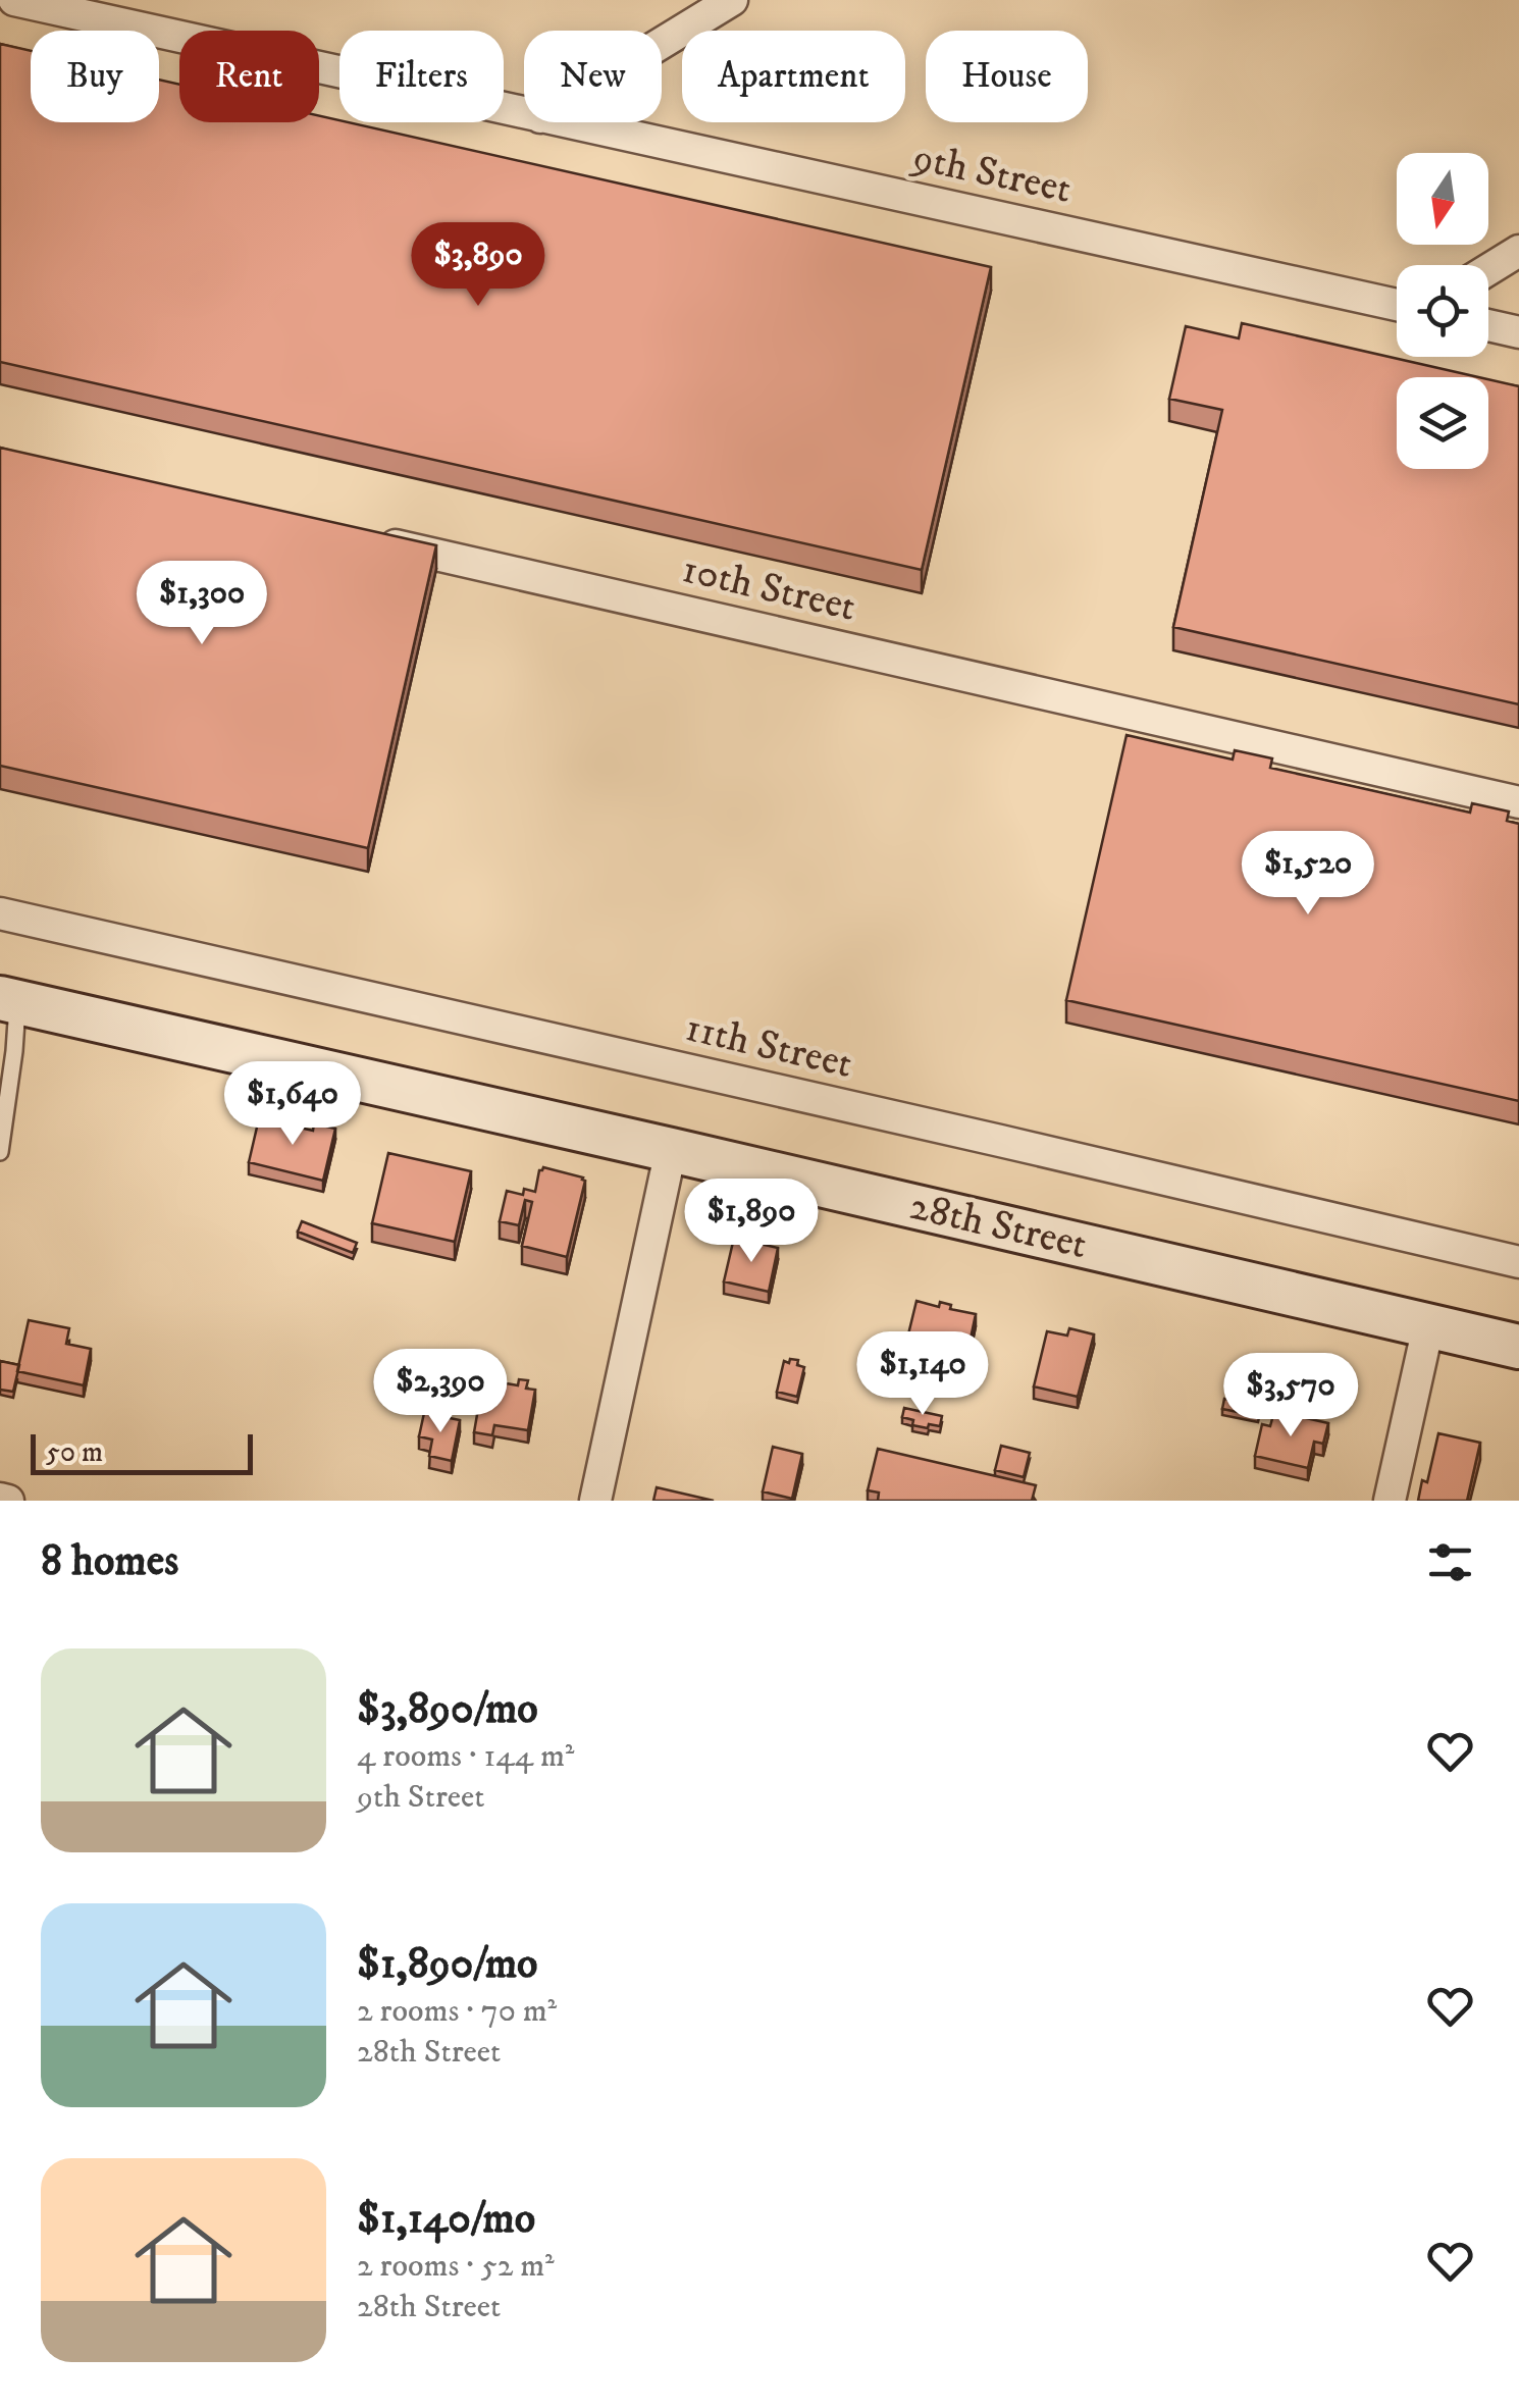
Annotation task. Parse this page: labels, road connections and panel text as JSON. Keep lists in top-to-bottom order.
{
  "streets": {
    "main road": ["28th Street"],
    "street": ["9th Street", "10th Street", "11th Street"]
  },
  "scale_bar": "50 m",
  "north": "bottom",
  "page": {
    "chip": [
      "Buy",
      "Rent",
      "Filters",
      "New",
      "Apartment",
      "House"
    ],
    "price": [
      "$3,890",
      "$1,300",
      "$1,520",
      "$1,640",
      "$1,890",
      "$1,140",
      "$2,390",
      "$3,570"
    ],
    "scale": "50 m",
    "heading": "8 homes",
    "list": [
      {
        "name": "$3,890/mo",
        "note": "4 rooms · 144 m² · 9th Street"
      },
      {
        "name": "$1,890/mo",
        "note": "2 rooms · 70 m² · 28th Street"
      },
      {
        "name": "$1,140/mo",
        "note": "2 rooms · 52 m² · 28th Street"
      }
    ]
  }
}
